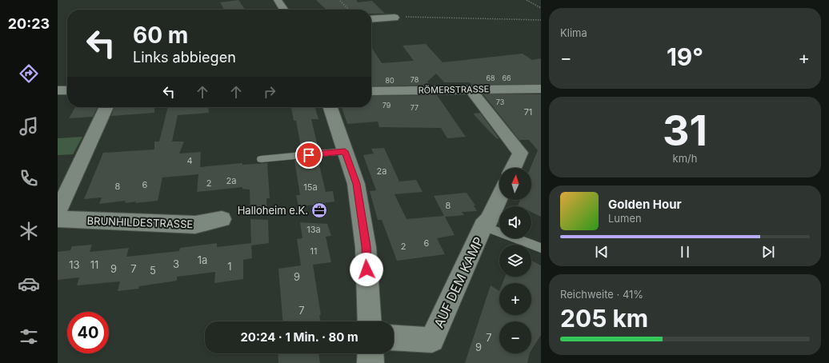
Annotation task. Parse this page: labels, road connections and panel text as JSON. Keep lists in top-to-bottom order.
{
  "streets": {
    "street": ["RÖMERSTRASSE", "BRUNHILDESTRASSE", "AUF DEM KAMP"]
  },
  "places": {
    "office": ["Halloheim e.K."]
  },
  "house_numbers": [
    "68",
    "66",
    "78",
    "80",
    "73",
    "79",
    "77",
    "71",
    "4",
    "2a",
    "2a",
    "2",
    "6",
    "8",
    "15a",
    "8",
    "13a",
    "6",
    "2",
    "11",
    "1a",
    "3",
    "13",
    "11",
    "1",
    "9",
    "7",
    "5",
    "9",
    "7",
    "7",
    "9"
  ],
  "north": "top",
  "page": {
    "tabs": "20:23",
    "tile": [
      "Klima",
      ["31", "km/h"],
      ["Reichweite · 41%", "205 km"]
    ],
    "turn": ["60 m", "Links abbiegen"],
    "heat": ["−", "19°", "+"],
    "map_buttons": ["+", "−"],
    "song": ["Golden Hour", "Lumen"],
    "limit": "40",
    "trip": "20:24 · 1 Min. · 80 m"
  }
}
